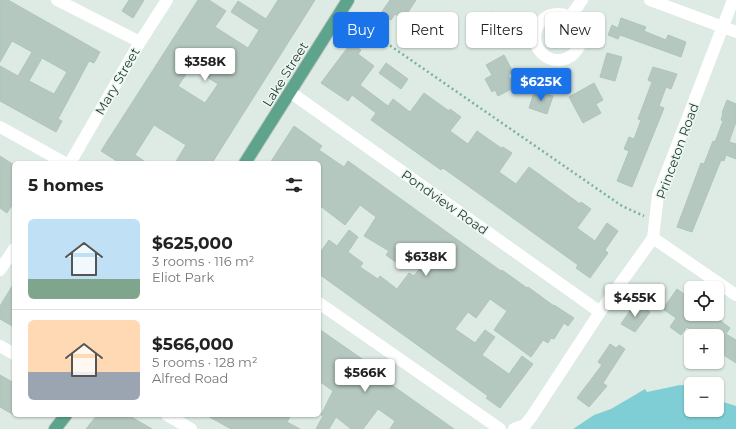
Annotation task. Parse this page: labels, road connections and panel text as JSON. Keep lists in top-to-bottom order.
{
  "streets": {
    "main road": ["Lake Street"],
    "street": ["Mary Street", "Princeton Road", "Pondview Road"]
  },
  "crossings": [
    ["Lake Street", "Pondview Road"],
    ["Princeton Road", "Pondview Road"]
  ],
  "page": {
    "chip": [
      "Buy",
      "Rent",
      "Filters",
      "New"
    ],
    "price": [
      "$358K",
      "$625K",
      "$638K",
      "$455K",
      "$566K"
    ],
    "heading": "5 homes",
    "list": [
      {
        "name": "$625,000",
        "note": "3 rooms · 116 m² · Eliot Park"
      },
      {
        "name": "$566,000",
        "note": "5 rooms · 128 m² · Alfred Road"
      }
    ],
    "map_buttons": ["+", "−"]
  }
}
